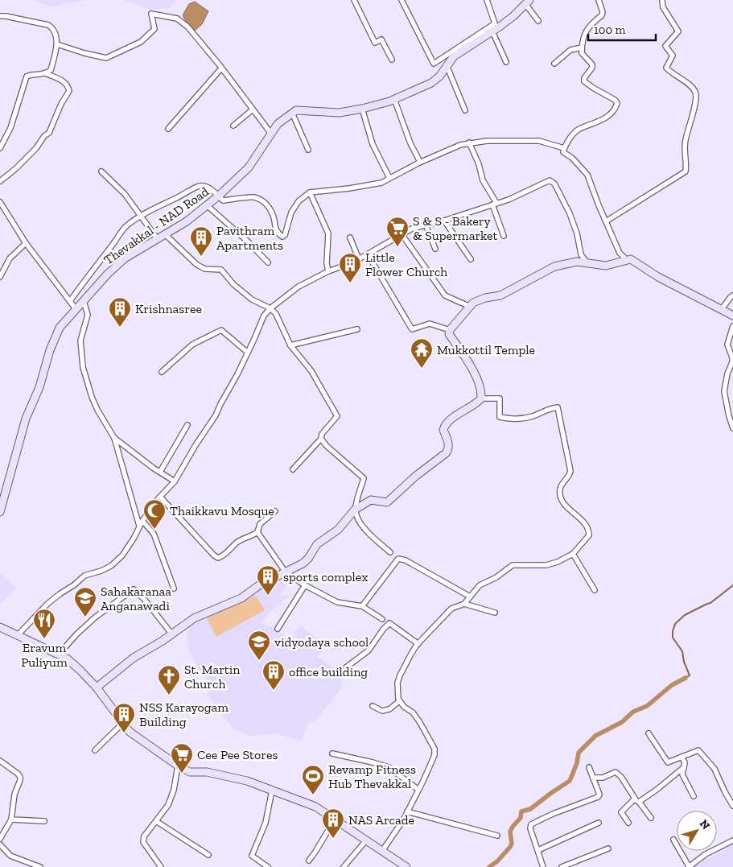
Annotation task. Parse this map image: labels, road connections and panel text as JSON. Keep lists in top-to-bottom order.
{
  "streets": {
    "main road": ["Thevakkal - NAD Road"]
  },
  "places": {
    "supermarket": ["S & S - Bakery & Supermarket", "Cee Pee Stores"],
    "building": [
      "Pavithram Apartments",
      "Little Flower Church",
      "Krishnasree",
      "sports complex",
      "office building",
      "NSS Karayogam Building",
      "NAS Arcade"
    ],
    "temple": ["Mukkottil Temple"],
    "mosque": ["Thaikkavu Mosque"],
    "school or university": ["Sahakaranaa Anganawadi", "vidyodaya school"],
    "restaurant": ["Eravum Puliyum"],
    "church": ["St. Martin Church"],
    "sports": ["Revamp Fitness Hub Thevakkal"]
  },
  "scale_bar": "100 m",
  "north": "top right"
}
